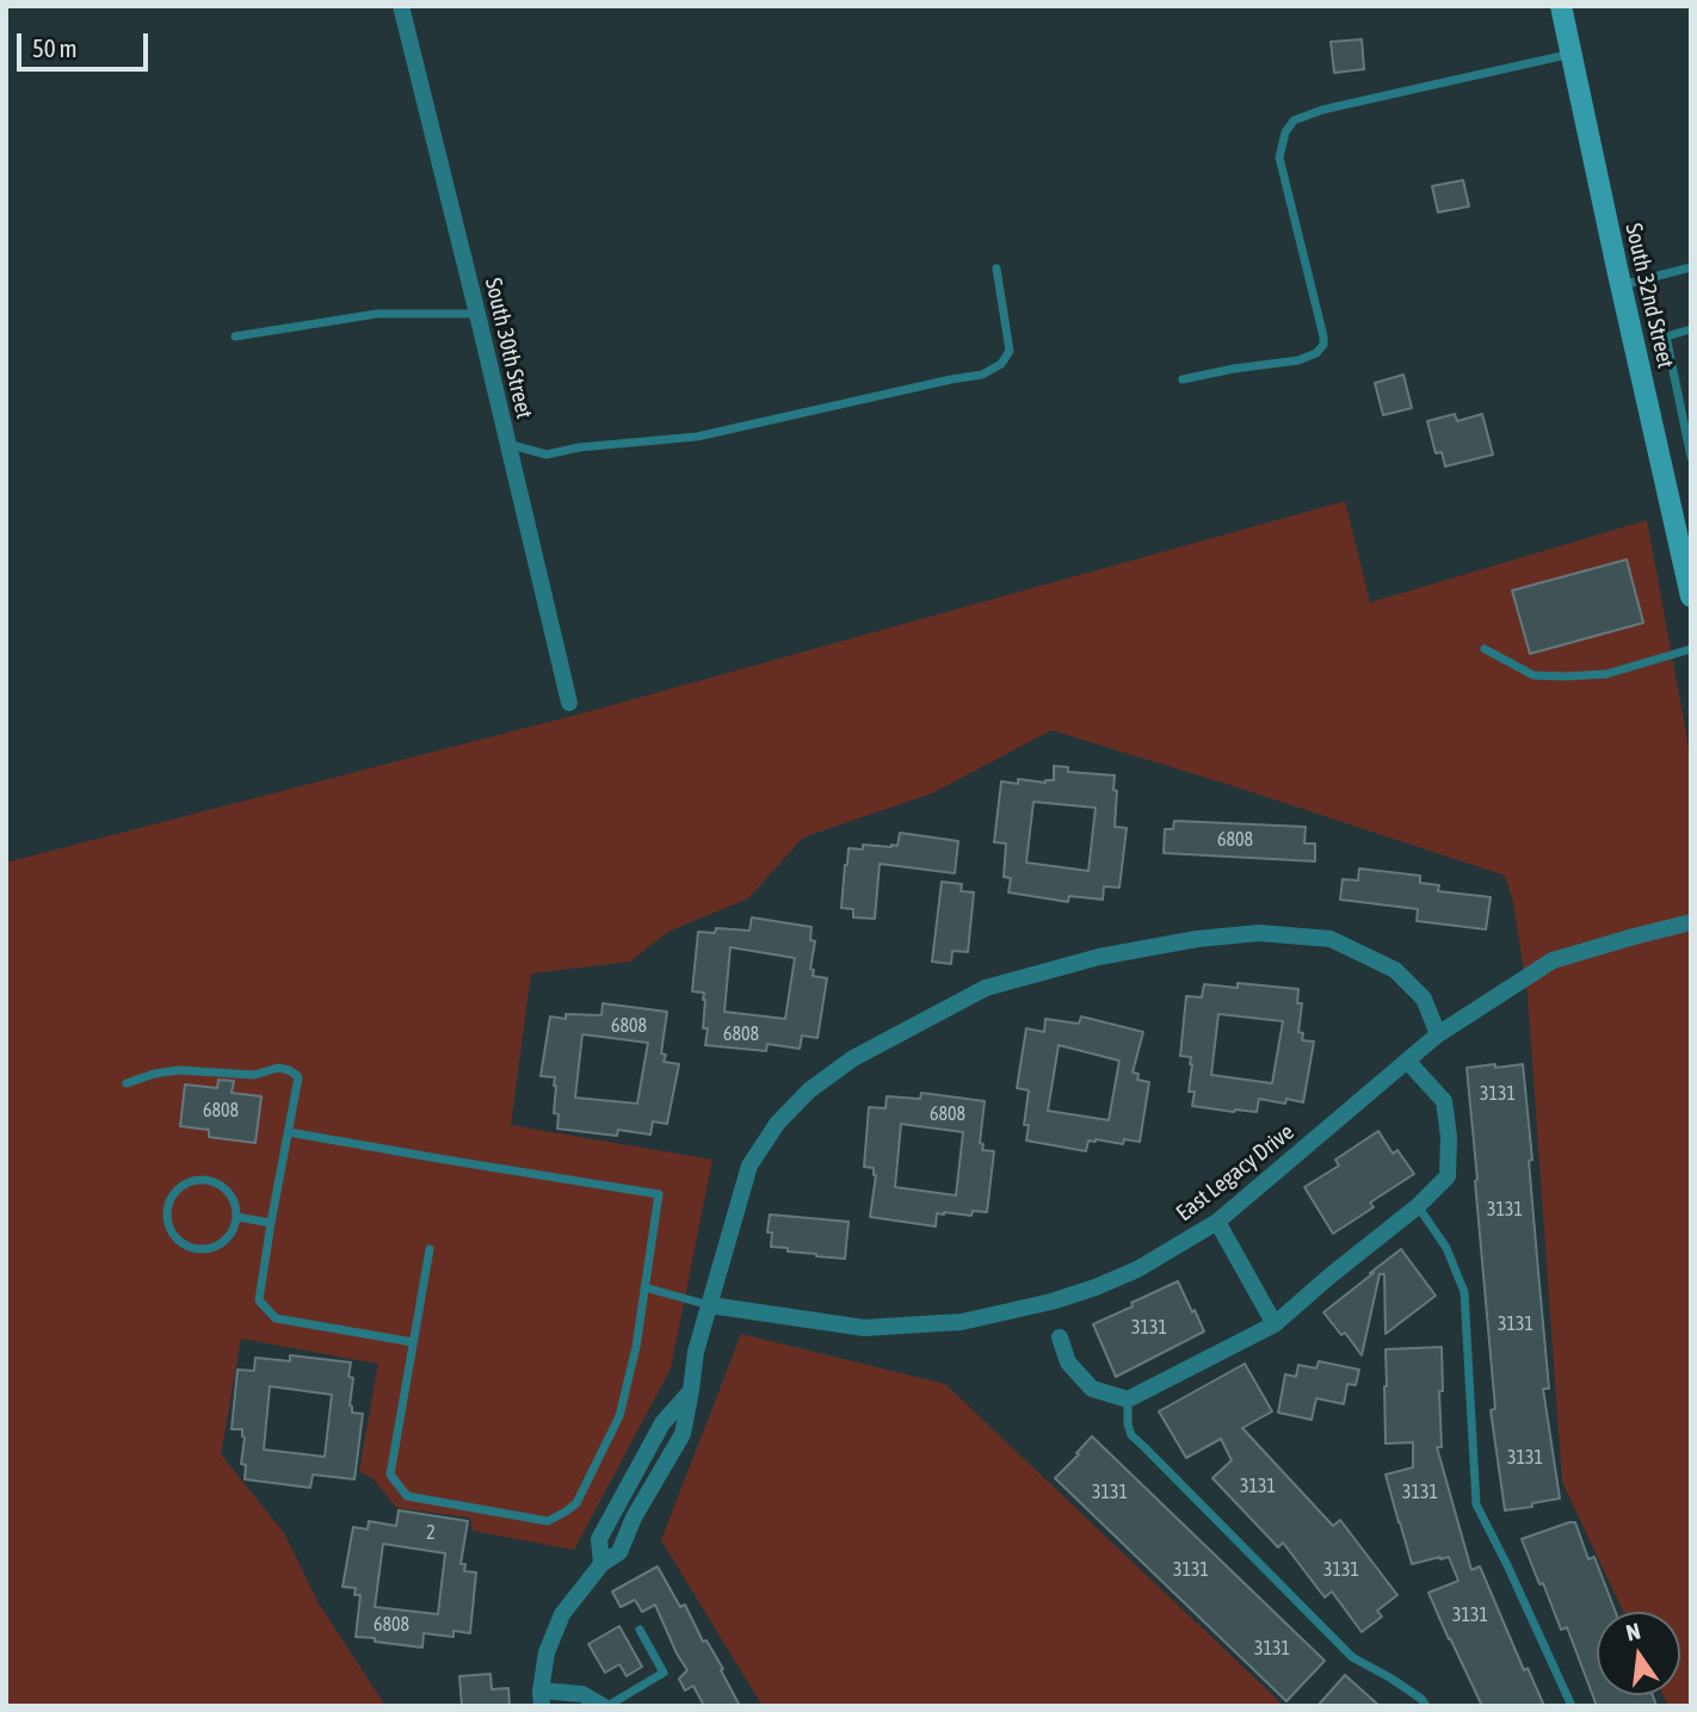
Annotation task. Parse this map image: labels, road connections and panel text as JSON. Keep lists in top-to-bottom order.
{
  "streets": {
    "main road": ["South 32nd Street"],
    "street": ["South 30th Street", "East Legacy Drive"]
  },
  "house_numbers": [
    "6808",
    "6808",
    "6808",
    "3131",
    "6808",
    "6808",
    "3131",
    "3131",
    "3131",
    "3131",
    "3131",
    "3131",
    "3131",
    "2",
    "3131",
    "3131",
    "3131",
    "6808",
    "3131"
  ],
  "scale_bar": "50 m",
  "north": "top"
}
